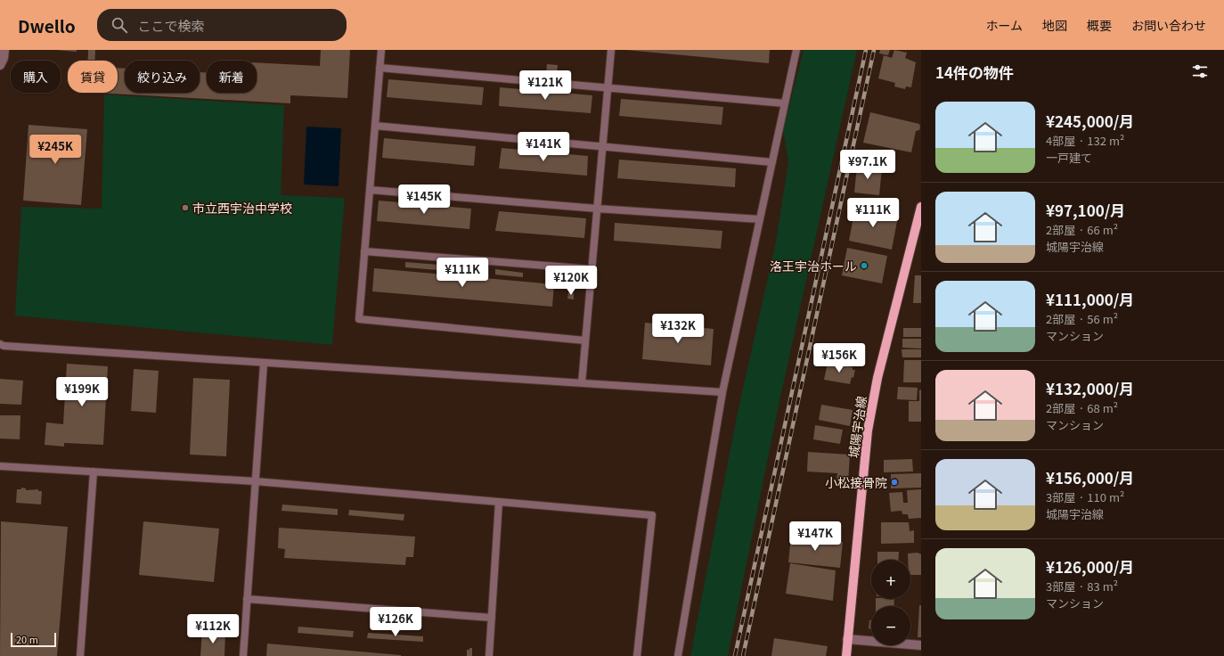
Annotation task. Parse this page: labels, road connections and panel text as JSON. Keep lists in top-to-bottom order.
{
  "streets": {
    "main road": ["城陽宇治線"]
  },
  "places": ["市立西宇治中学校", "洛王宇治ホール", "小松接骨院"],
  "scale_bar": "20 m",
  "page": {
    "header": "Dwello",
    "search": "ここで検索",
    "nav": [
      "ホーム",
      "地図",
      "概要",
      "お問い合わせ"
    ],
    "heading": "14件の物件",
    "chip": [
      "購入",
      "賃貸",
      "絞り込み",
      "新着"
    ],
    "price": [
      "¥121K",
      "¥141K",
      "¥245K",
      "¥97.1K",
      "¥145K",
      "¥111K",
      "¥111K",
      "¥120K",
      "¥132K",
      "¥156K",
      "¥199K",
      "¥147K",
      "¥126K",
      "¥112K"
    ],
    "list": [
      {
        "name": "¥245,000/月",
        "note": "4部屋 · 132 m² · 一戸建て"
      },
      {
        "name": "¥97,100/月",
        "note": "2部屋 · 66 m² · 城陽宇治線"
      },
      {
        "name": "¥111,000/月",
        "note": "2部屋 · 56 m² · マンション"
      },
      {
        "name": "¥132,000/月",
        "note": "2部屋 · 68 m² · マンション"
      },
      {
        "name": "¥156,000/月",
        "note": "3部屋 · 110 m² · 城陽宇治線"
      },
      {
        "name": "¥126,000/月",
        "note": "3部屋 · 83 m² · マンション"
      }
    ],
    "map_buttons": ["+", "−"],
    "scale": "20 m"
  }
}
